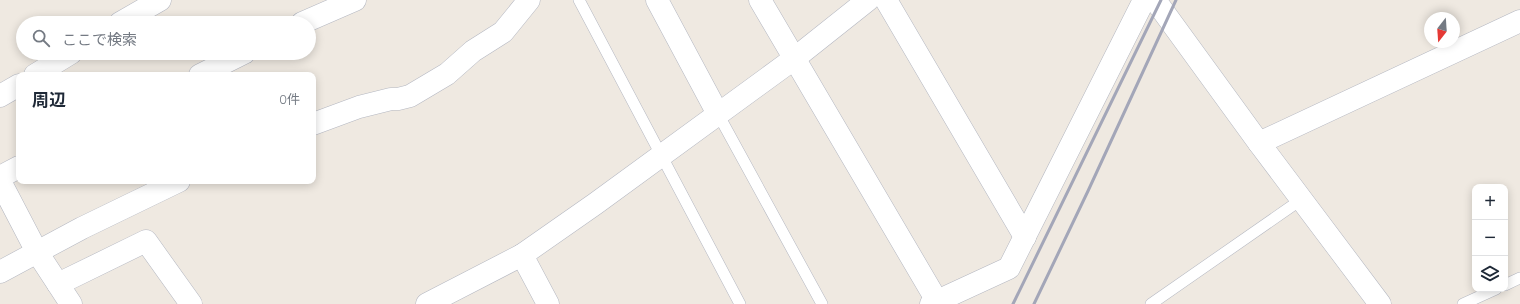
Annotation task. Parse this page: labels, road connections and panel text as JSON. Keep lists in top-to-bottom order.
{
  "north": "bottom",
  "page": {
    "search": "ここで検索",
    "heading": ["周辺", "0件"],
    "map_buttons": ["+", "−"]
  }
}
